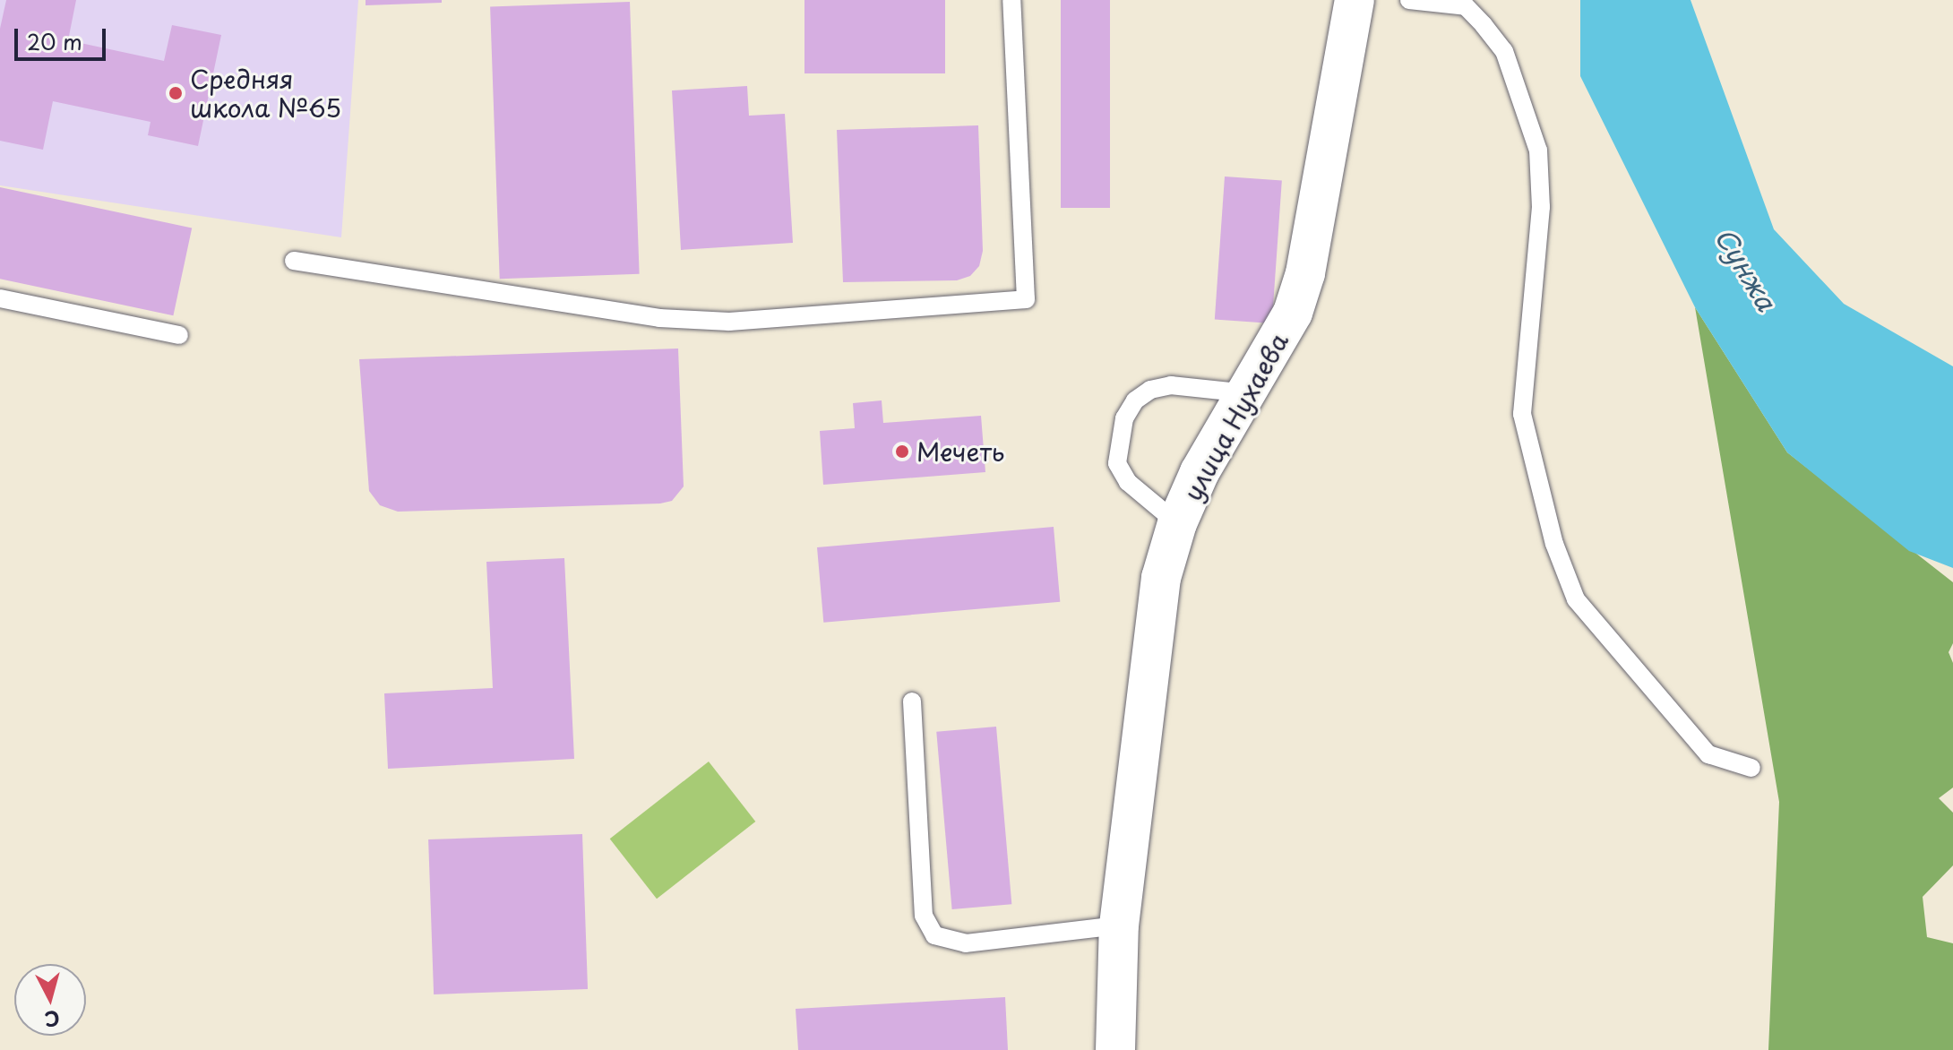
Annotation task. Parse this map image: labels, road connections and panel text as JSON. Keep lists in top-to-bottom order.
{
  "streets": {
    "street": ["улица Нухаева"]
  },
  "water": ["Сунжа"],
  "places": ["Средняя школа №65", "Мечеть"],
  "scale_bar": "20 m",
  "north": "bottom"
}
